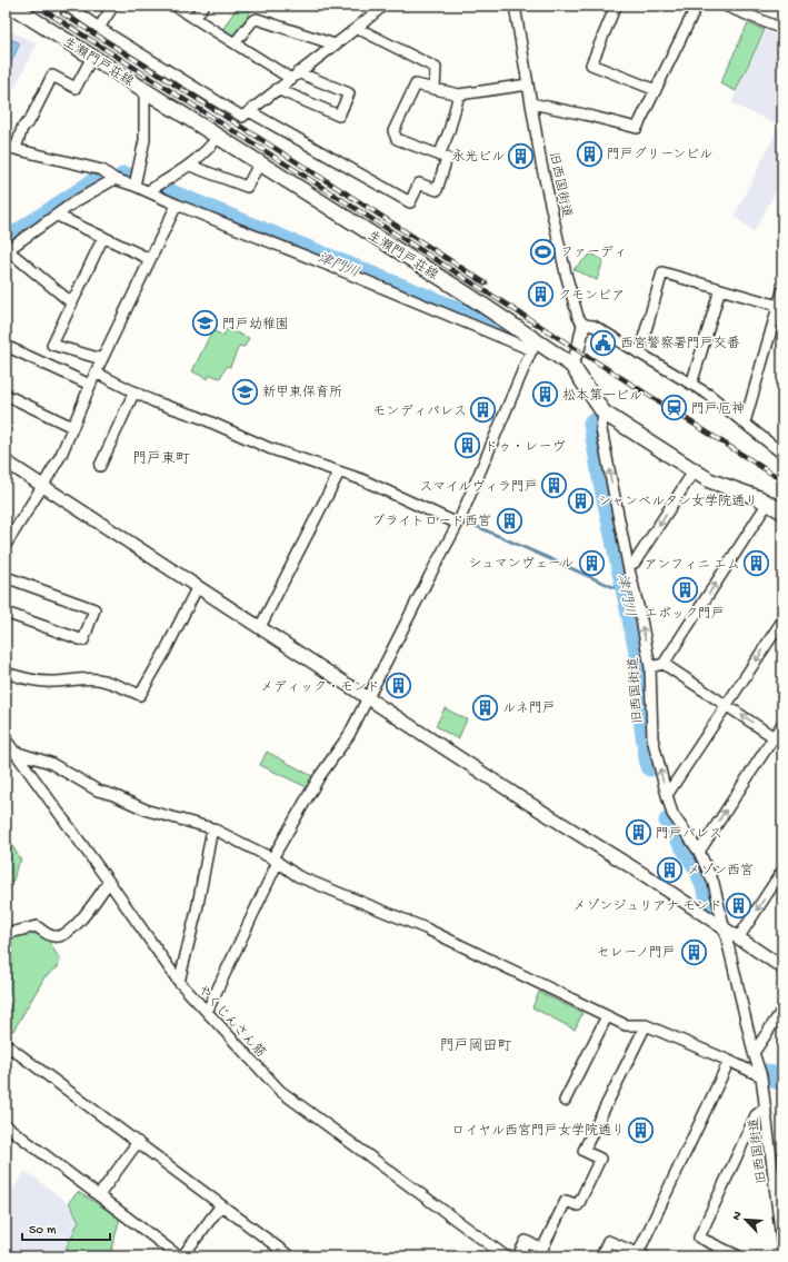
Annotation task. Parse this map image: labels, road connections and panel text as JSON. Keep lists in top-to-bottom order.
{
  "streets": {
    "main road": ["生瀬門戸荘線"],
    "street": ["旧西国街道", "やくじんさん筋"]
  },
  "crossings": [
    ["生瀬門戸荘線", "旧西国街道"]
  ],
  "districts": ["門戸東町", "門戸岡田町"],
  "water": ["津門川"],
  "places": {
    "building": [
      "門戸グリーンビル",
      "永光ビル",
      "クモンピア",
      "松本第一ビル",
      "モンディパレス",
      "ドゥ・レーヴ",
      "スマイルヴィラ門戸",
      "シャンベルタン女学院通り",
      "ブライトロード西宮",
      "シュマンヴェール",
      "アンフィニ エム",
      "エポック門戸",
      "メディック・モンド",
      "ルネ門戸",
      "門戸パレス",
      "メゾン西宮",
      "メゾンジュリアナ モンド",
      "セレーノ門戸",
      "ロイヤル西宮門戸女学院通り"
    ],
    "sports": ["ファーディ"],
    "school or university": ["門戸幼稚園", "新甲東保育所"],
    "public building": ["西宮警察署門戸交番"],
    "station": ["門戸厄神"]
  },
  "scale_bar": "50 m",
  "north": "top left"
}
